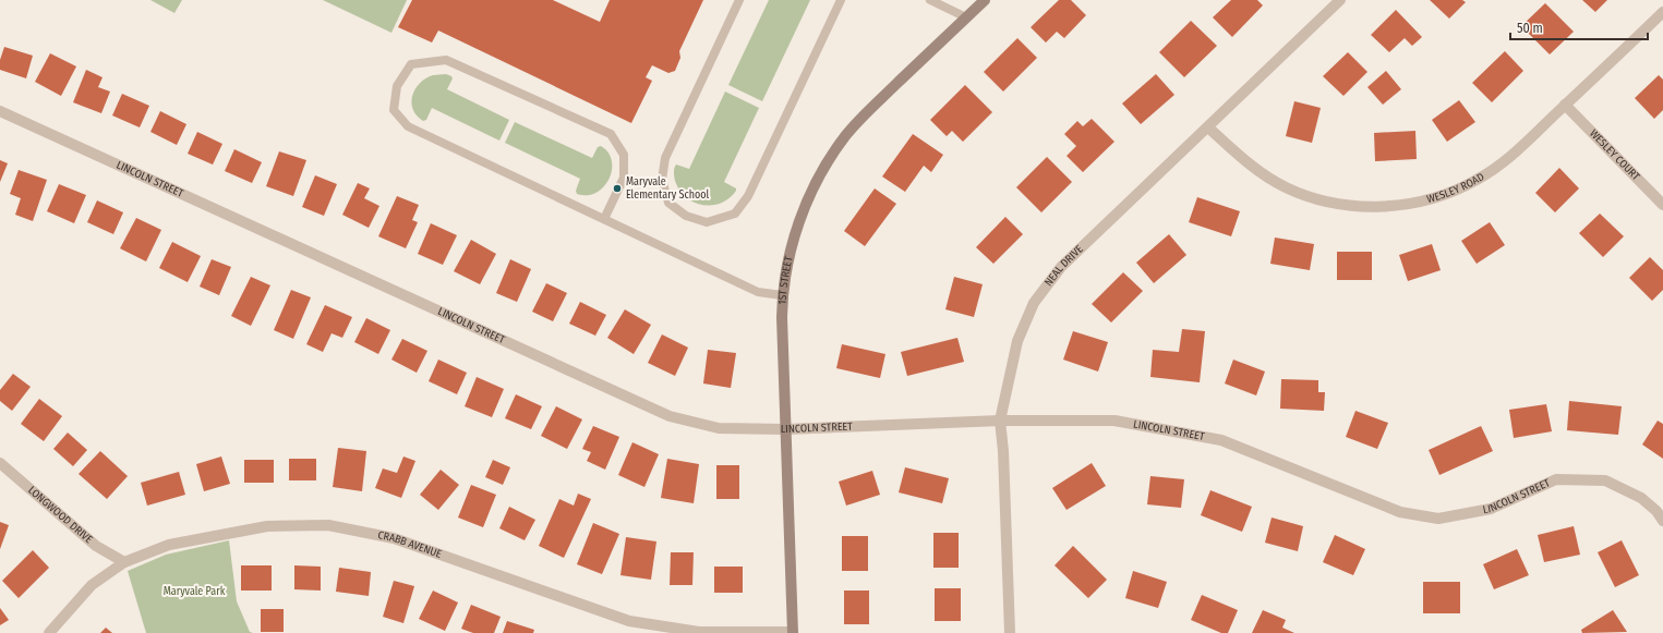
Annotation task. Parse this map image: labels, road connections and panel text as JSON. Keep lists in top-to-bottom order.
{
  "streets": {
    "street": [
      "WESLEY COURT",
      "LINCOLN STREET",
      "WESLEY ROAD",
      "NEAL DRIVE",
      "1ST STREET",
      "LONGWOOD DRIVE",
      "CRABB AVENUE"
    ]
  },
  "crossings": [
    ["WESLEY COURT", "WESLEY ROAD"],
    ["LINCOLN STREET", "NEAL DRIVE"],
    ["LINCOLN STREET", "1ST STREET"],
    ["WESLEY ROAD", "NEAL DRIVE"],
    ["1ST STREET", "CRABB AVENUE"],
    ["LONGWOOD DRIVE", "CRABB AVENUE"]
  ],
  "parks": ["Maryvale Park"],
  "places": ["Maryvale Elementary School"],
  "scale_bar": "50 m"
}
